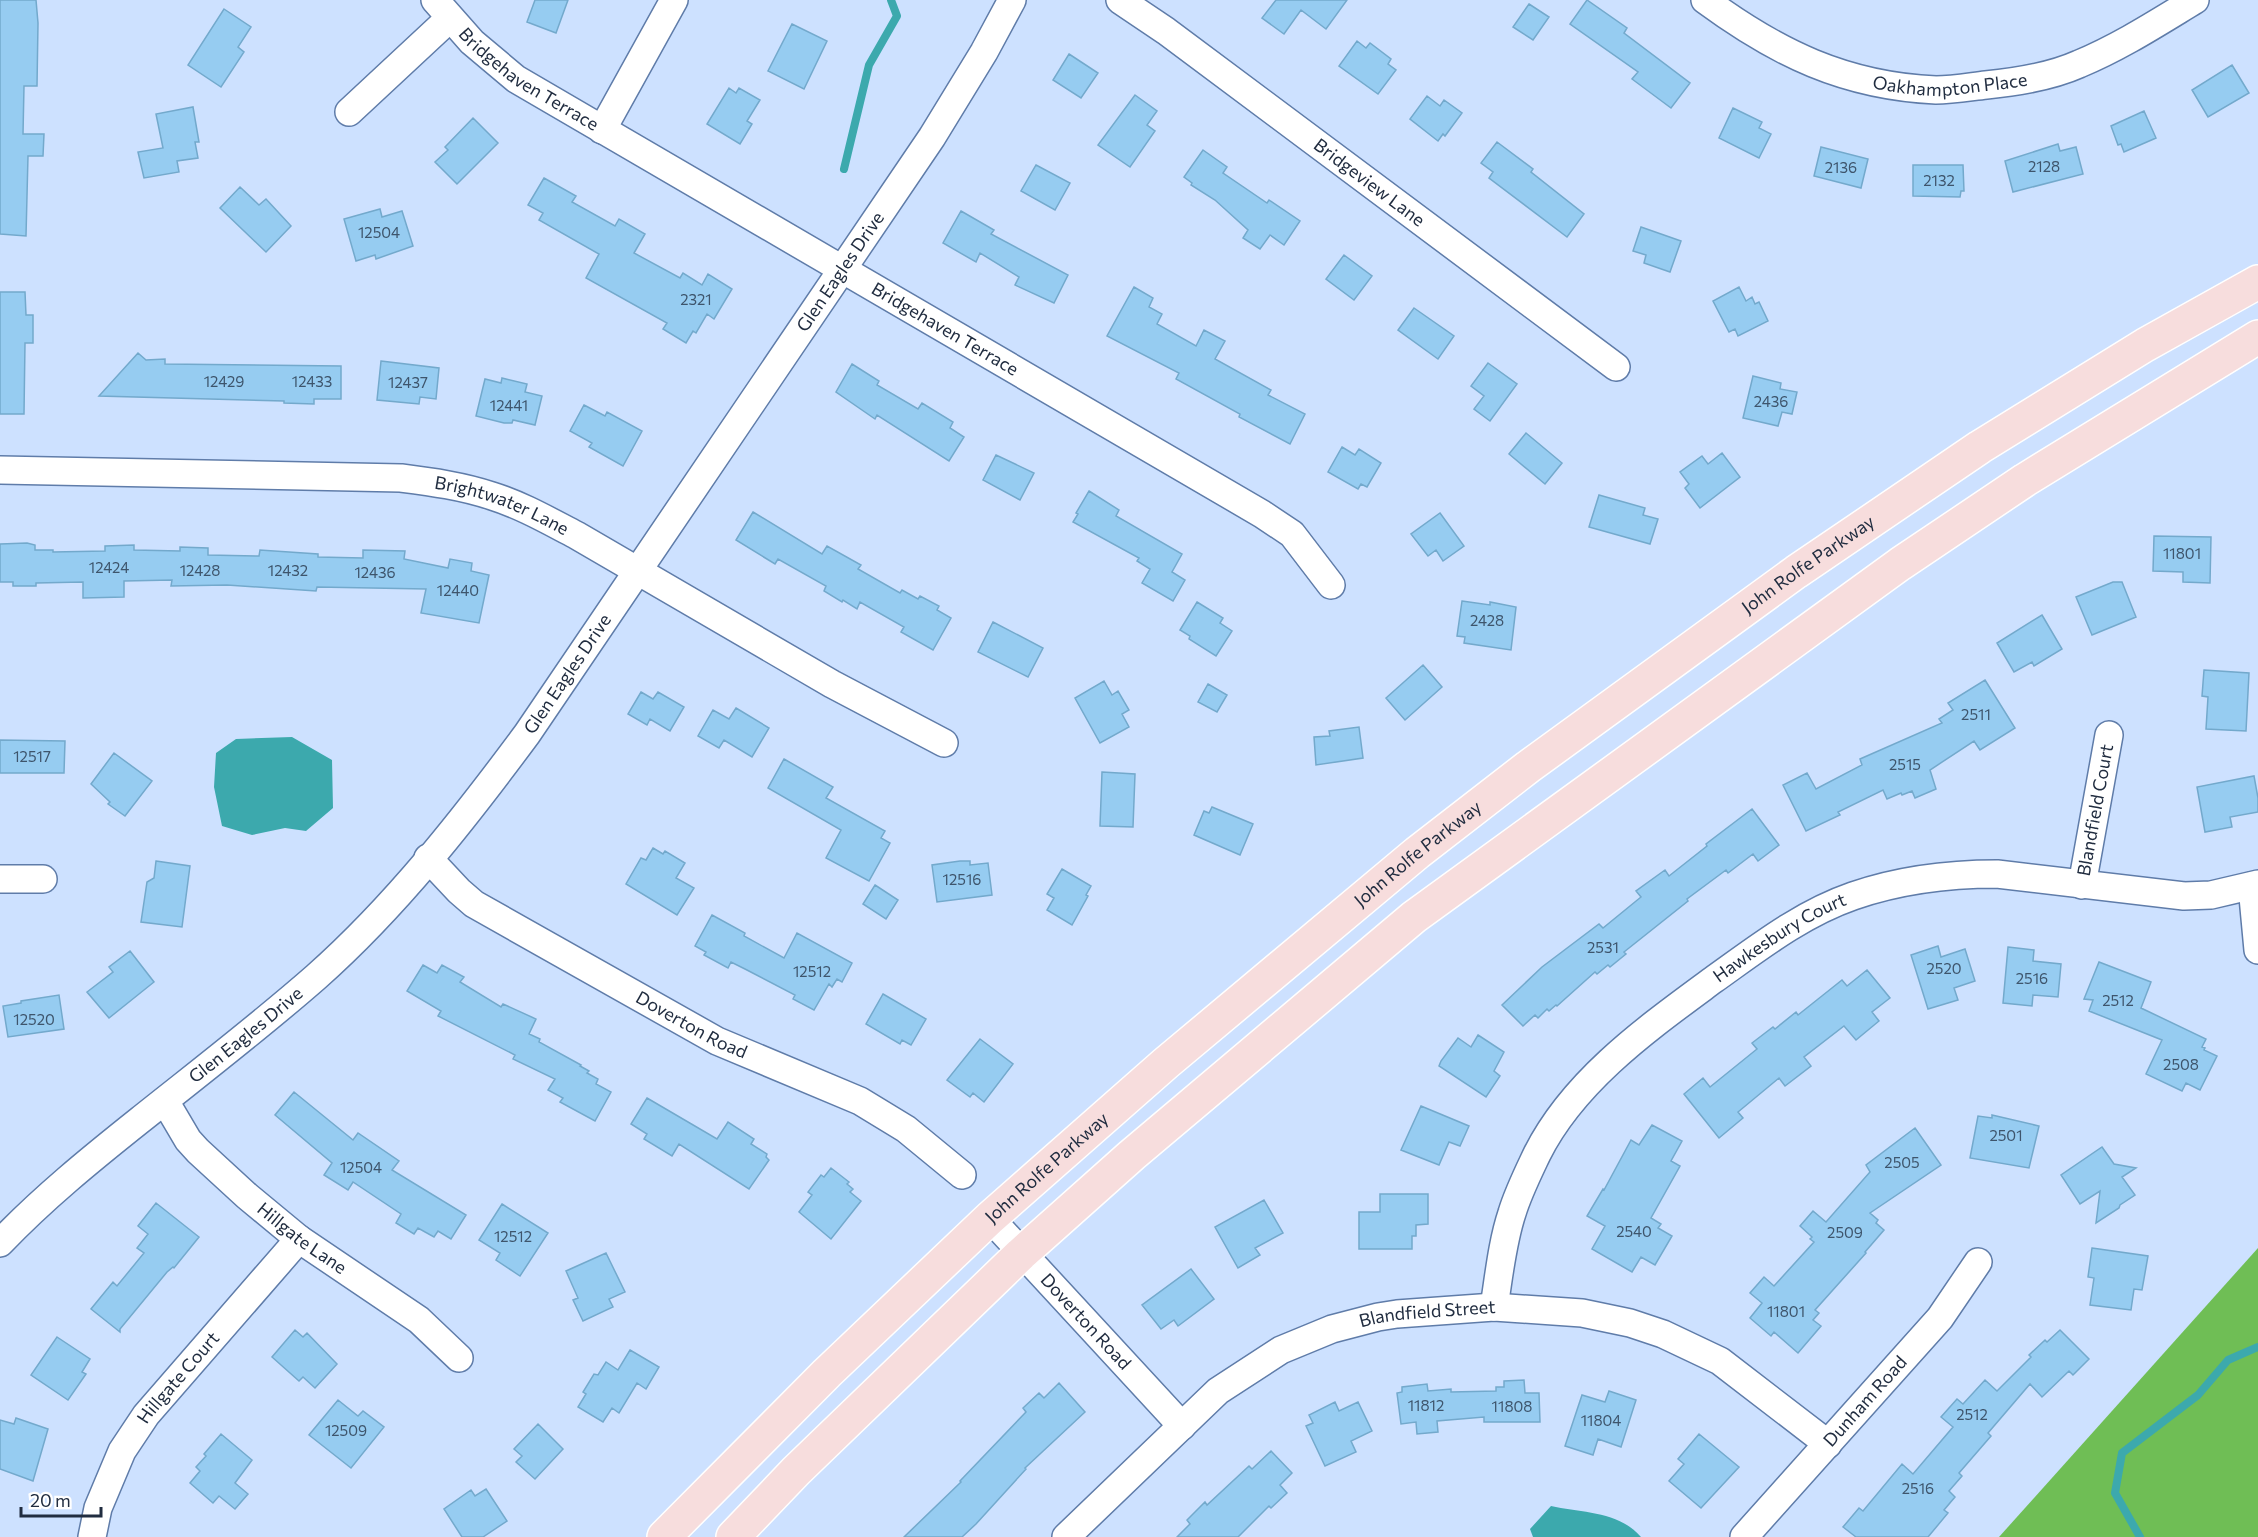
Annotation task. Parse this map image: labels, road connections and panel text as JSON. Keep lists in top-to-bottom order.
{
  "streets": {
    "main road": ["John Rolfe Parkway"],
    "street": [
      "Bridgehaven Terrace",
      "Oakhampton Place",
      "Bridgeview Lane",
      "Glen Eagles Drive",
      "Brightwater Lane",
      "Blandfield Court",
      "Hawkesbury Court",
      "Doverton Road",
      "Hillgate Lane",
      "Blandfield Street",
      "Hillgate Court",
      "Dunham Road"
    ]
  },
  "crossings": [
    ["Bridgehaven Terrace", "Glen Eagles Drive"],
    ["Glen Eagles Drive", "Brightwater Lane"],
    ["Glen Eagles Drive", "Doverton Road"],
    ["Glen Eagles Drive", "Hillgate Lane"],
    ["John Rolfe Parkway", "Doverton Road"],
    ["Blandfield Court", "Hawkesbury Court"],
    ["Hawkesbury Court", "Blandfield Street"],
    ["Doverton Road", "Blandfield Street"],
    ["Hillgate Lane", "Hillgate Court"],
    ["Blandfield Street", "Dunham Road"]
  ],
  "house_numbers": [
    "2128",
    "2136",
    "2132",
    "12504",
    "2321",
    "12429",
    "12433",
    "12437",
    "2436",
    "12441",
    "11801",
    "12424",
    "12428",
    "12432",
    "12436",
    "12440",
    "2428",
    "2511",
    "12517",
    "2515",
    "12516",
    "2531",
    "2520",
    "12512",
    "2516",
    "2512",
    "12520",
    "2508",
    "2501",
    "2505",
    "12504",
    "2540",
    "2509",
    "12512",
    "11801",
    "11812",
    "11808",
    "2512",
    "11804",
    "12509",
    "2516"
  ],
  "scale_bar": "20 m"
}
